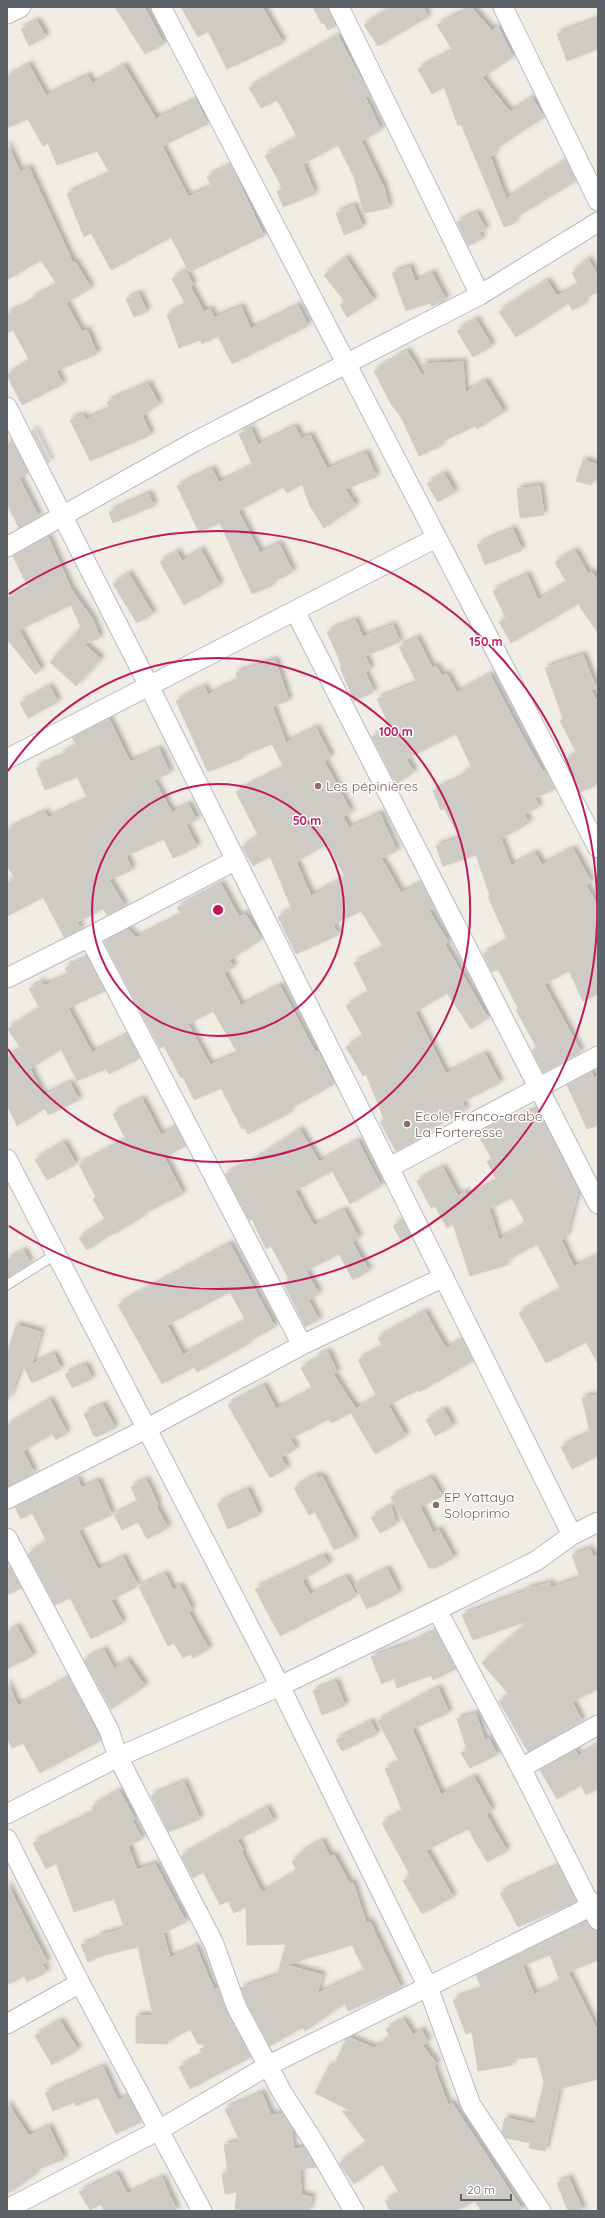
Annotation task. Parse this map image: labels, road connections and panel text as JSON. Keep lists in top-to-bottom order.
{
  "places": ["Les pépinières", "Ecole Franco-arabe La Forteresse", "EP Yattaya Soloprimo"],
  "scale_bar": "20 m",
  "rings": ["150 m", "100 m", "50 m"]
}
